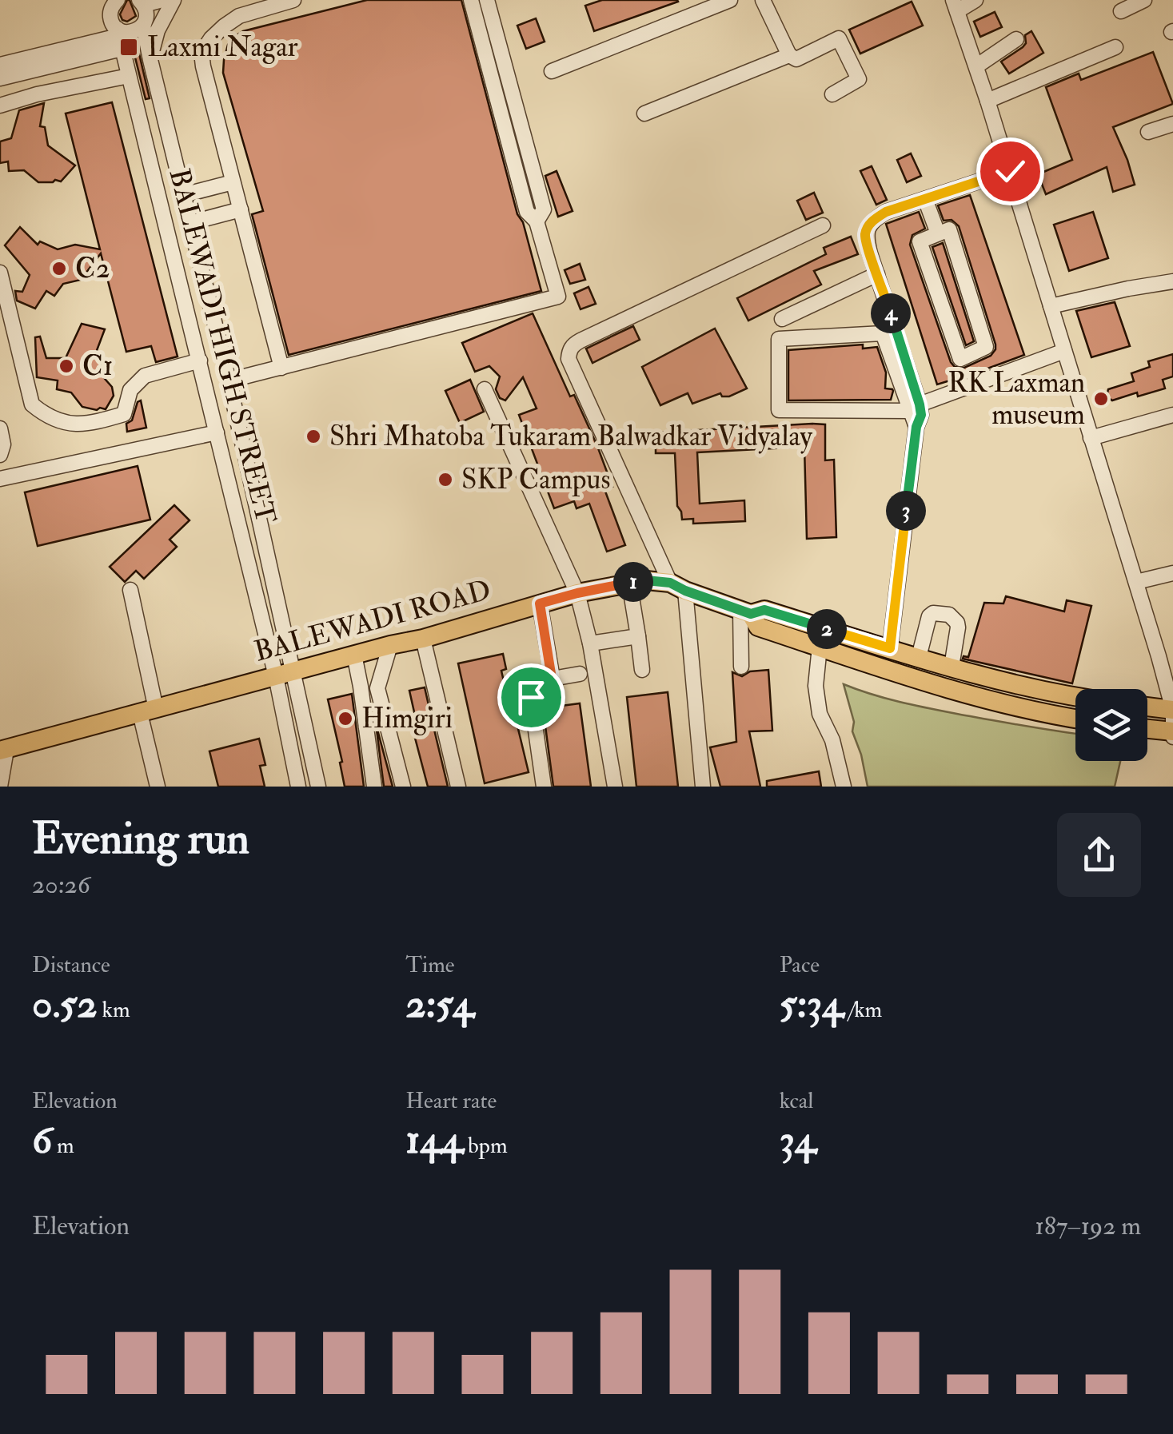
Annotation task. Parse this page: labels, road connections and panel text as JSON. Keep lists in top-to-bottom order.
{
  "streets": {
    "main road": ["BALEWADI ROAD"],
    "street": ["BALEWADI HIGH STREET"]
  },
  "crossings": [
    ["BALEWADI HIGH STREET", "BALEWADI ROAD"]
  ],
  "places": {
    "transit": ["Laxmi Nagar"],
    "other": [
      "C2",
      "C1",
      "RK Laxman museum",
      "Shri Mhatoba Tukaram Balwadkar Vidyalay",
      "SKP Campus",
      "Himgiri"
    ]
  },
  "page": {
    "pins": [
      "4",
      "3",
      "1",
      "2"
    ],
    "heading": ["Evening run", "20:26"],
    "stats": [
      ["Distance", "0.52 km"],
      ["Time", "2:54"],
      ["Pace", "5:34 /km"],
      ["Elevation", "6 m"],
      ["Heart rate", "144 bpm"],
      ["kcal", "34"]
    ],
    "chart": ["Elevation", "187–192 m"]
  }
}
